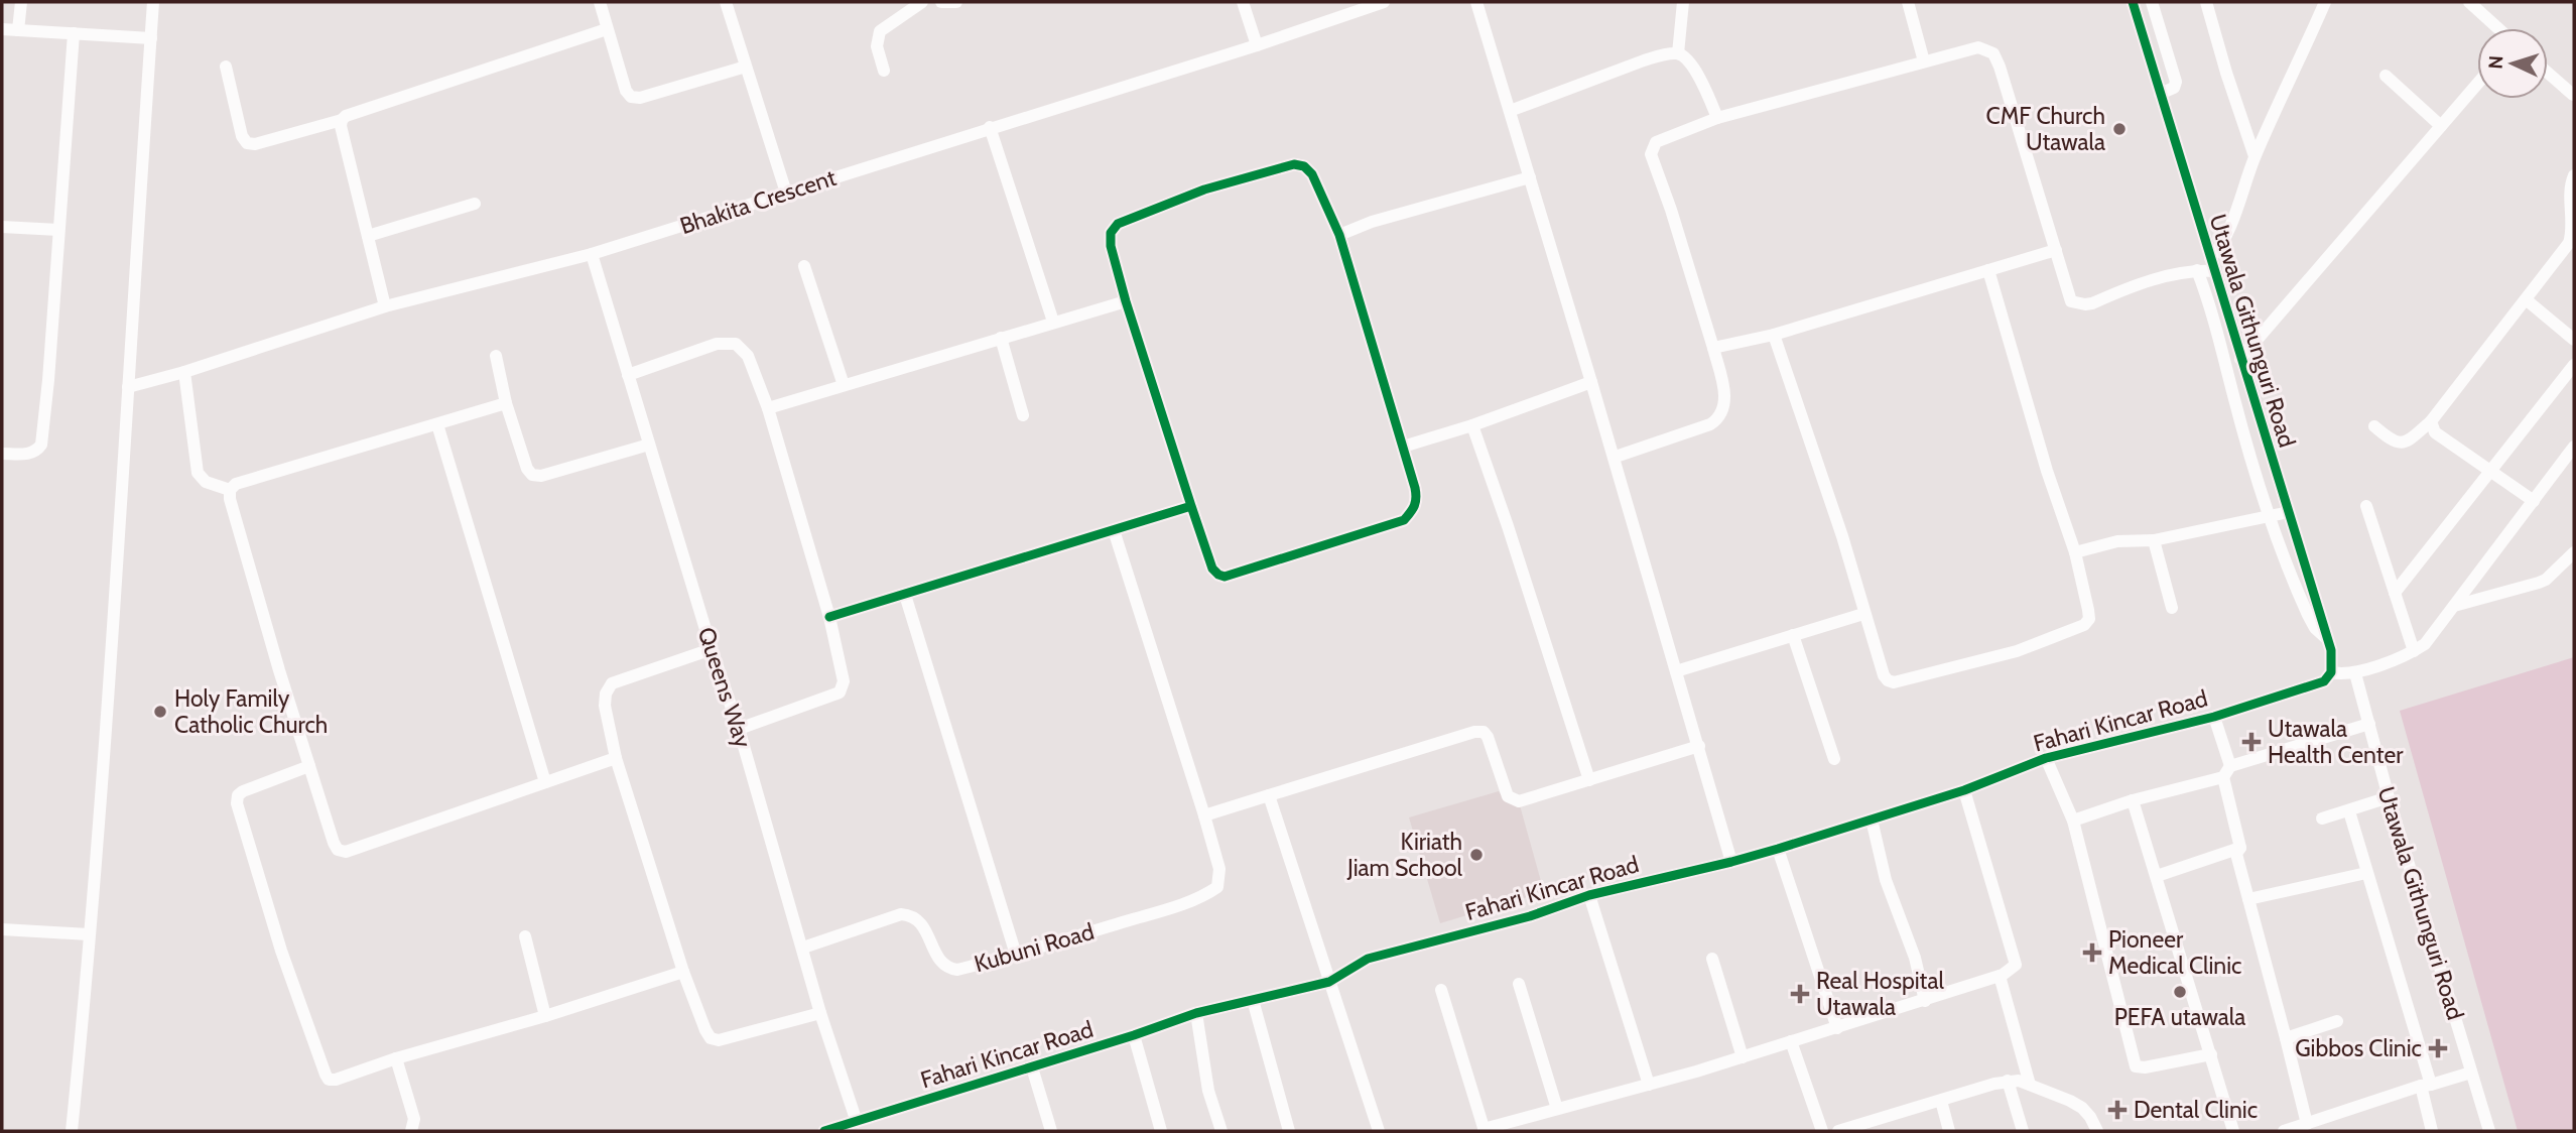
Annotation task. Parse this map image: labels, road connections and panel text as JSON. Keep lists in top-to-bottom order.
{
  "streets": {
    "street": [
      "Bhakita Crescent",
      "Utawala Githunguri Road",
      "Queens Way",
      "Fahari Kincar Road",
      "Kubuni Road"
    ]
  },
  "crossings": [
    ["Bhakita Crescent", "Queens Way"],
    ["Utawala Githunguri Road", "Fahari Kincar Road"],
    ["Queens Way", "Fahari Kincar Road"],
    ["Queens Way", "Kubuni Road"]
  ],
  "places": {
    "other": [
      "CMF Church Utawala",
      "Holy Family Catholic Church",
      "Kiriath Jiam School",
      "PEFA utawala"
    ],
    "health": [
      "Utawala Health Center",
      "Pioneer Medical Clinic",
      "Real Hospital Utawala",
      "Gibbos Clinic",
      "Dental Clinic"
    ]
  },
  "north": "left"
}
